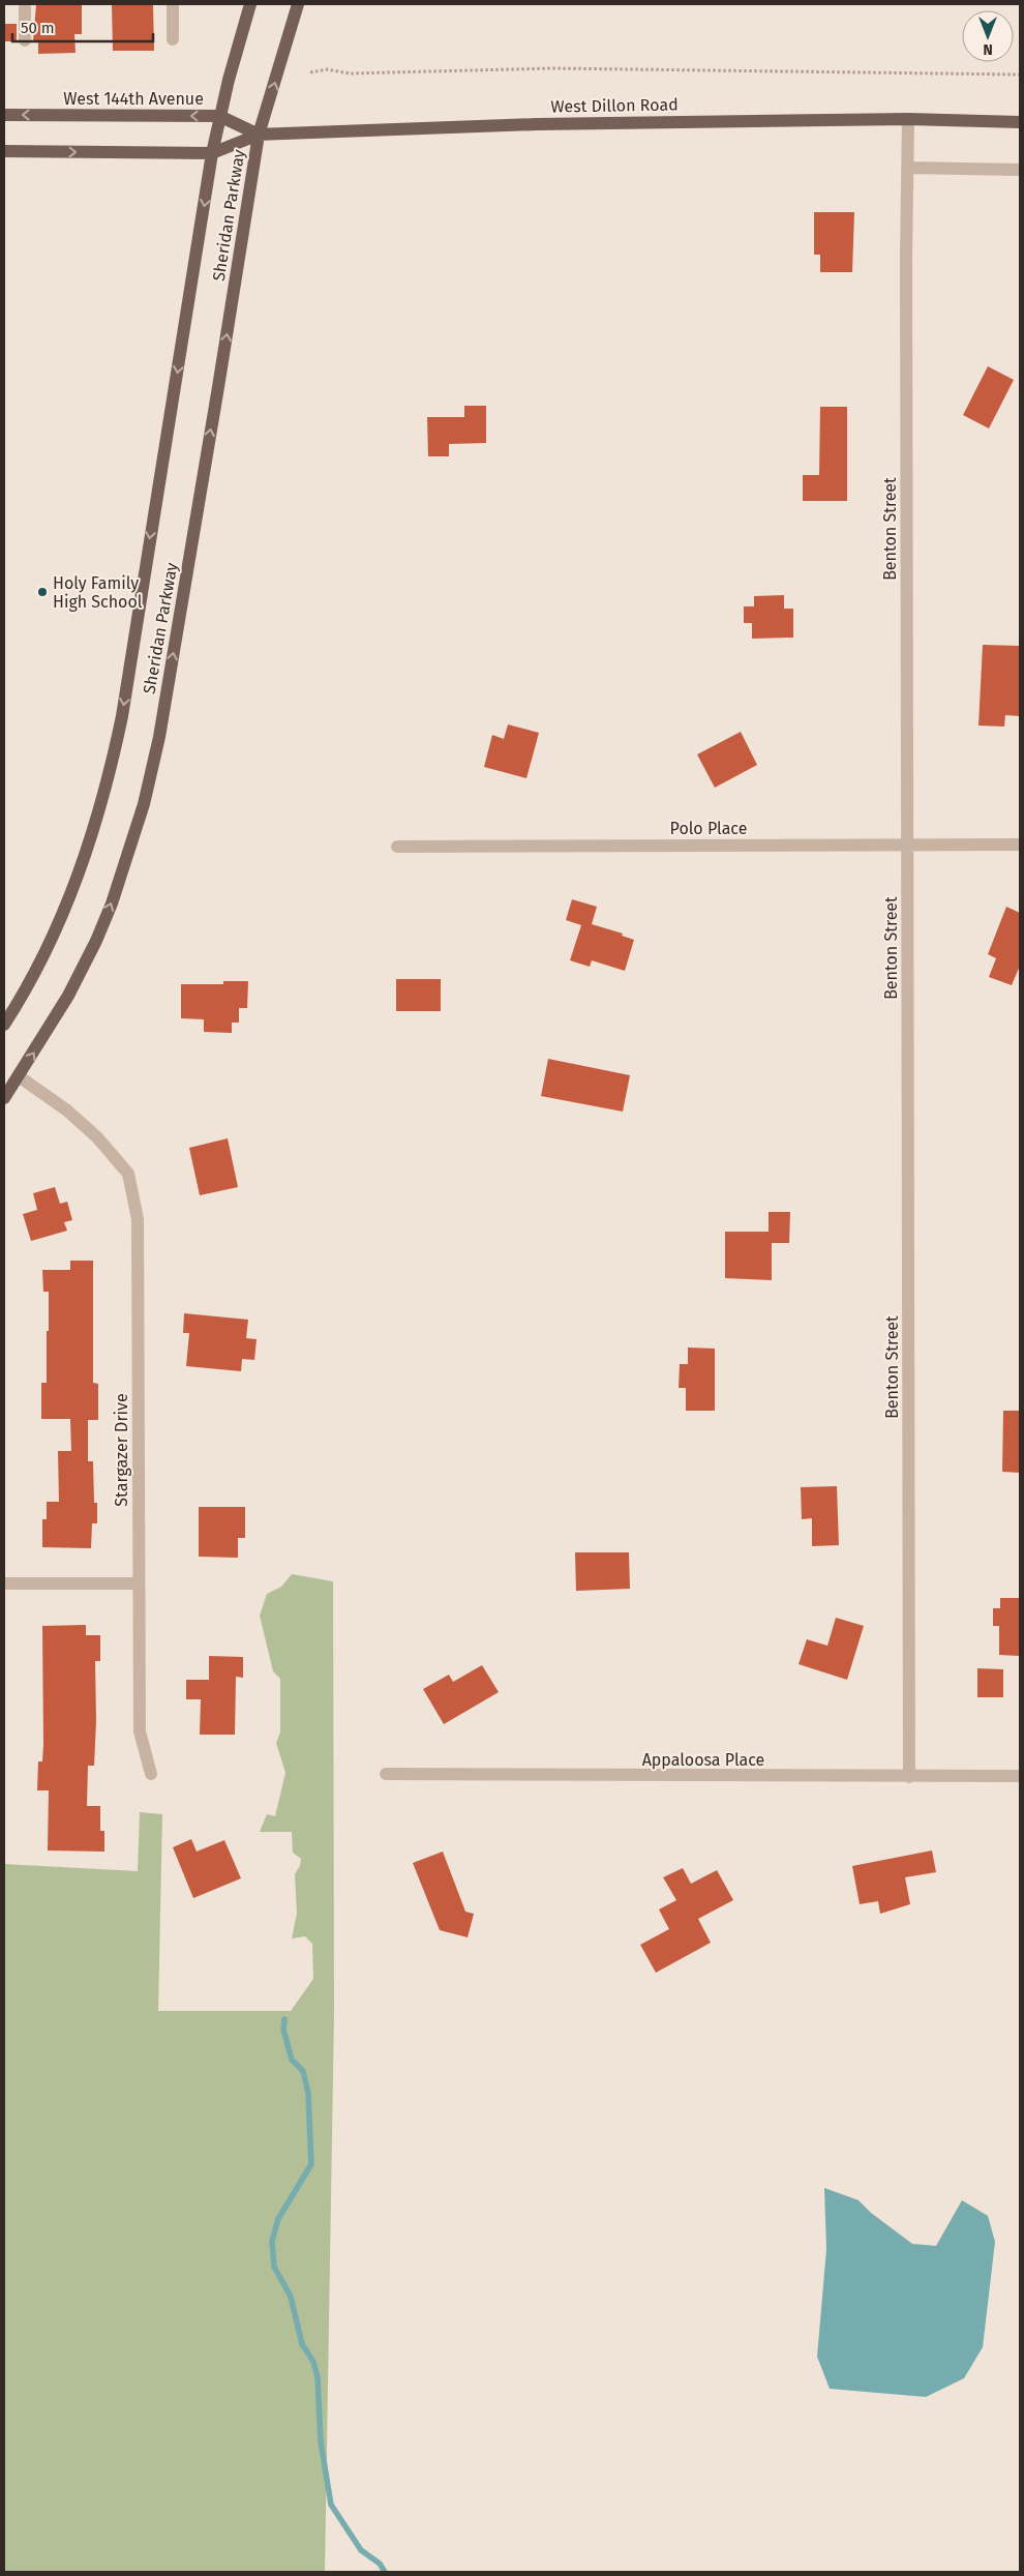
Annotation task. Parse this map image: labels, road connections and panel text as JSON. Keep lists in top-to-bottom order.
{
  "streets": {
    "main road": ["West 144th Avenue", "West Dillon Road", "Sheridan Parkway"],
    "street": [
      "Benton Street",
      "Polo Place",
      "Stargazer Drive",
      "Appaloosa Place"
    ]
  },
  "crossings": [
    ["West 144th Avenue", "West Dillon Road"],
    ["West 144th Avenue", "Sheridan Parkway"],
    ["West Dillon Road", "Sheridan Parkway"],
    ["West Dillon Road", "Benton Street"],
    ["Sheridan Parkway", "Stargazer Drive"],
    ["Benton Street", "Polo Place"],
    ["Benton Street", "Appaloosa Place"]
  ],
  "places": ["Holy Family High School"],
  "scale_bar": "50 m",
  "north": "bottom"
}
